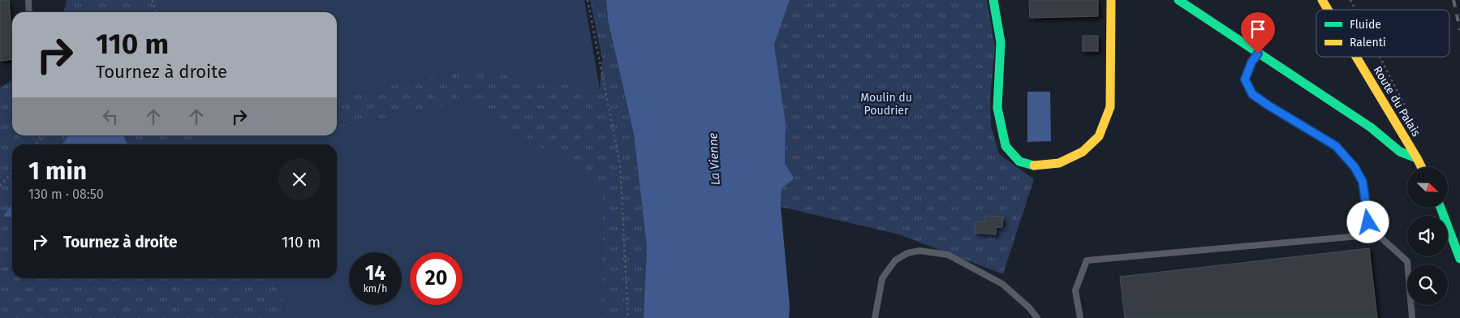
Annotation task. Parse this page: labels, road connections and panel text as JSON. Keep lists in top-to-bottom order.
{
  "streets": {
    "street": ["Route du Palais"]
  },
  "water": ["La Vienne"],
  "parks": ["Moulin du Poudrier"],
  "legend": ["Fluide", "Ralenti"],
  "north": "bottom right",
  "page": {
    "turn": ["110 m", "Tournez à droite"],
    "heading": ["1 min", "130 m · 08:50"],
    "list": [
      {
        "name": "Tournez à droite",
        "value": "110 m"
      }
    ],
    "speed": "14 km/h",
    "limit": "20"
  }
}
